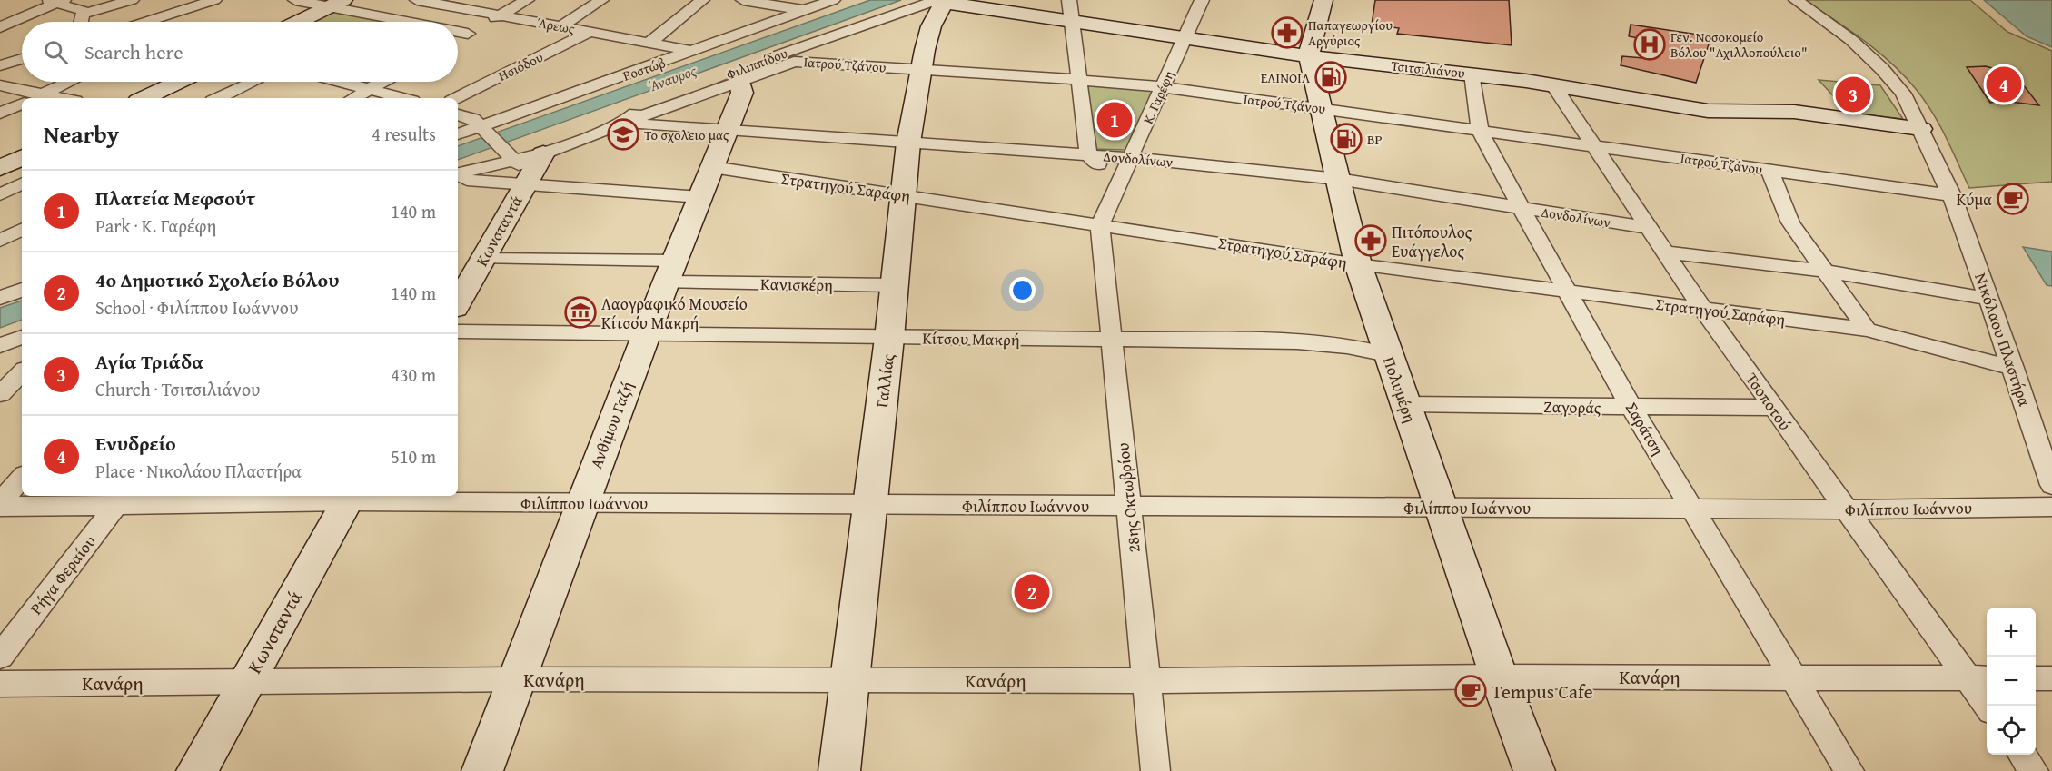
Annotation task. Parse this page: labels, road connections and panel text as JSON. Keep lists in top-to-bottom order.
{
  "streets": {
    "street": [
      "Άρεως",
      "Φιλιππίδου",
      "Ιατρού Τζάνου",
      "Ησιόδου",
      "Ροστώβ",
      "Τσιτσιλιάνου",
      "Κ. Γαρέφη",
      "Δονδολίνων",
      "Στρατηγού Σαράφη",
      "Κωνσταντά",
      "Κανισκέρη",
      "Κίτσου Μακρή",
      "Νικόλαου Πλαστήρα",
      "Γαλλίας",
      "Πολυμέρη",
      "Τσοποτού",
      "Ζαγοράς",
      "Ανθίμου Γαζή",
      "Σαράτση",
      "28ης Οκτωβρίου",
      "Φιλίππου Ιωάννου",
      "Ρήγα Φεραίου",
      "Κανάρη"
    ]
  },
  "crossings": [
    ["Άρεως", "Ησιόδου"],
    ["Άρεως", "Ροστώβ"],
    ["Φιλιππίδου", "Ιατρού Τζάνου"],
    ["Φιλιππίδου", "Τσιτσιλιάνου"],
    ["Φιλιππίδου", "Δονδολίνων"],
    ["Φιλιππίδου", "Κωνσταντά"],
    ["Φιλιππίδου", "Γαλλίας"],
    ["Ιατρού Τζάνου", "Κ. Γαρέφη"],
    ["Ιατρού Τζάνου", "Δονδολίνων"],
    ["Ιατρού Τζάνου", "Νικόλαου Πλαστήρα"],
    ["Ιατρού Τζάνου", "Γαλλίας"],
    ["Ιατρού Τζάνου", "Πολυμέρη"],
    ["Ιατρού Τζάνου", "Τσοποτού"],
    ["Ιατρού Τζάνου", "Ανθίμου Γαζή"],
    ["Ιατρού Τζάνου", "Σαράτση"],
    ["Τσιτσιλιάνου", "Κ. Γαρέφη"],
    ["Τσιτσιλιάνου", "Νικόλαου Πλαστήρα"],
    ["Τσιτσιλιάνου", "Γαλλίας"],
    ["Τσιτσιλιάνου", "Πολυμέρη"],
    ["Τσιτσιλιάνου", "Τσοποτού"],
    ["Τσιτσιλιάνου", "Σαράτση"],
    ["Κ. Γαρέφη", "Δονδολίνων"],
    ["Κ. Γαρέφη", "Στρατηγού Σαράφη"],
    ["Κ. Γαρέφη", "28ης Οκτωβρίου"],
    ["Δονδολίνων", "Γαλλίας"],
    ["Δονδολίνων", "Πολυμέρη"],
    ["Δονδολίνων", "Τσοποτού"],
    ["Δονδολίνων", "Ανθίμου Γαζή"],
    ["Δονδολίνων", "Σαράτση"],
    ["Στρατηγού Σαράφη", "Νικόλαου Πλαστήρα"],
    ["Στρατηγού Σαράφη", "Γαλλίας"],
    ["Στρατηγού Σαράφη", "Πολυμέρη"],
    ["Στρατηγού Σαράφη", "Τσοποτού"],
    ["Στρατηγού Σαράφη", "Ανθίμου Γαζή"],
    ["Στρατηγού Σαράφη", "Σαράτση"],
    ["Στρατηγού Σαράφη", "28ης Οκτωβρίου"],
    ["Κωνσταντά", "Κανισκέρη"],
    ["Κωνσταντά", "Φιλίππου Ιωάννου"],
    ["Κωνσταντά", "Κανάρη"],
    ["Κανισκέρη", "Γαλλίας"],
    ["Κανισκέρη", "Ανθίμου Γαζή"],
    ["Κίτσου Μακρή", "Γαλλίας"],
    ["Κίτσου Μακρή", "Πολυμέρη"],
    ["Κίτσου Μακρή", "Ανθίμου Γαζή"],
    ["Κίτσου Μακρή", "28ης Οκτωβρίου"],
    ["Γαλλίας", "Φιλίππου Ιωάννου"],
    ["Γαλλίας", "Κανάρη"],
    ["Πολυμέρη", "Ζαγοράς"],
    ["Πολυμέρη", "Φιλίππου Ιωάννου"],
    ["Πολυμέρη", "Κανάρη"],
    ["Τσοποτού", "Ζαγοράς"],
    ["Τσοποτού", "Φιλίππου Ιωάννου"],
    ["Τσοποτού", "Κανάρη"],
    ["Ζαγοράς", "Σαράτση"],
    ["Ανθίμου Γαζή", "Φιλίππου Ιωάννου"],
    ["Ανθίμου Γαζή", "Κανάρη"],
    ["Σαράτση", "Φιλίππου Ιωάννου"],
    ["Σαράτση", "Κανάρη"],
    ["28ης Οκτωβρίου", "Φιλίππου Ιωάννου"],
    ["28ης Οκτωβρίου", "Κανάρη"],
    ["Φιλίππου Ιωάννου", "Ρήγα Φεραίου"]
  ],
  "water": ["Άναυρος"],
  "places": {
    "pharmacy": ["Παπαγεωργίου Αργύριος", "Πιτόπουλος Ευάγγελος"],
    "hospital": ["Γεν. Νοσοκομείο Βόλου \"Αχιλλοπούλειο\""],
    "fuel station": ["ΕΛΙΝΟΙΛ", "BP"],
    "school or university": ["Το σχολειο μας"],
    "cafe": ["Κύμα", "Tempus Cafe"],
    "museum": ["Λαογραφικό Μουσείο Κίτσου Μακρή"]
  },
  "page": {
    "search": "Search here",
    "pins": [
      "4",
      "3",
      "1",
      "2"
    ],
    "heading": ["Nearby", "4 results"],
    "list": [
      {
        "mark": "1",
        "name": "Πλατεία Μεφσούτ",
        "note": "Park · Κ. Γαρέφη",
        "value": "140 m"
      },
      {
        "mark": "2",
        "name": "4ο Δημοτικό Σχολείο Βόλου",
        "note": "School · Φιλίππου Ιωάννου",
        "value": "140 m"
      },
      {
        "mark": "3",
        "name": "Αγία Τριάδα",
        "note": "Church · Τσιτσιλιάνου",
        "value": "430 m"
      },
      {
        "mark": "4",
        "name": "Ενυδρείο",
        "note": "Place · Νικολάου Πλαστήρα",
        "value": "510 m"
      }
    ],
    "map_buttons": ["+", "−"]
  }
}
